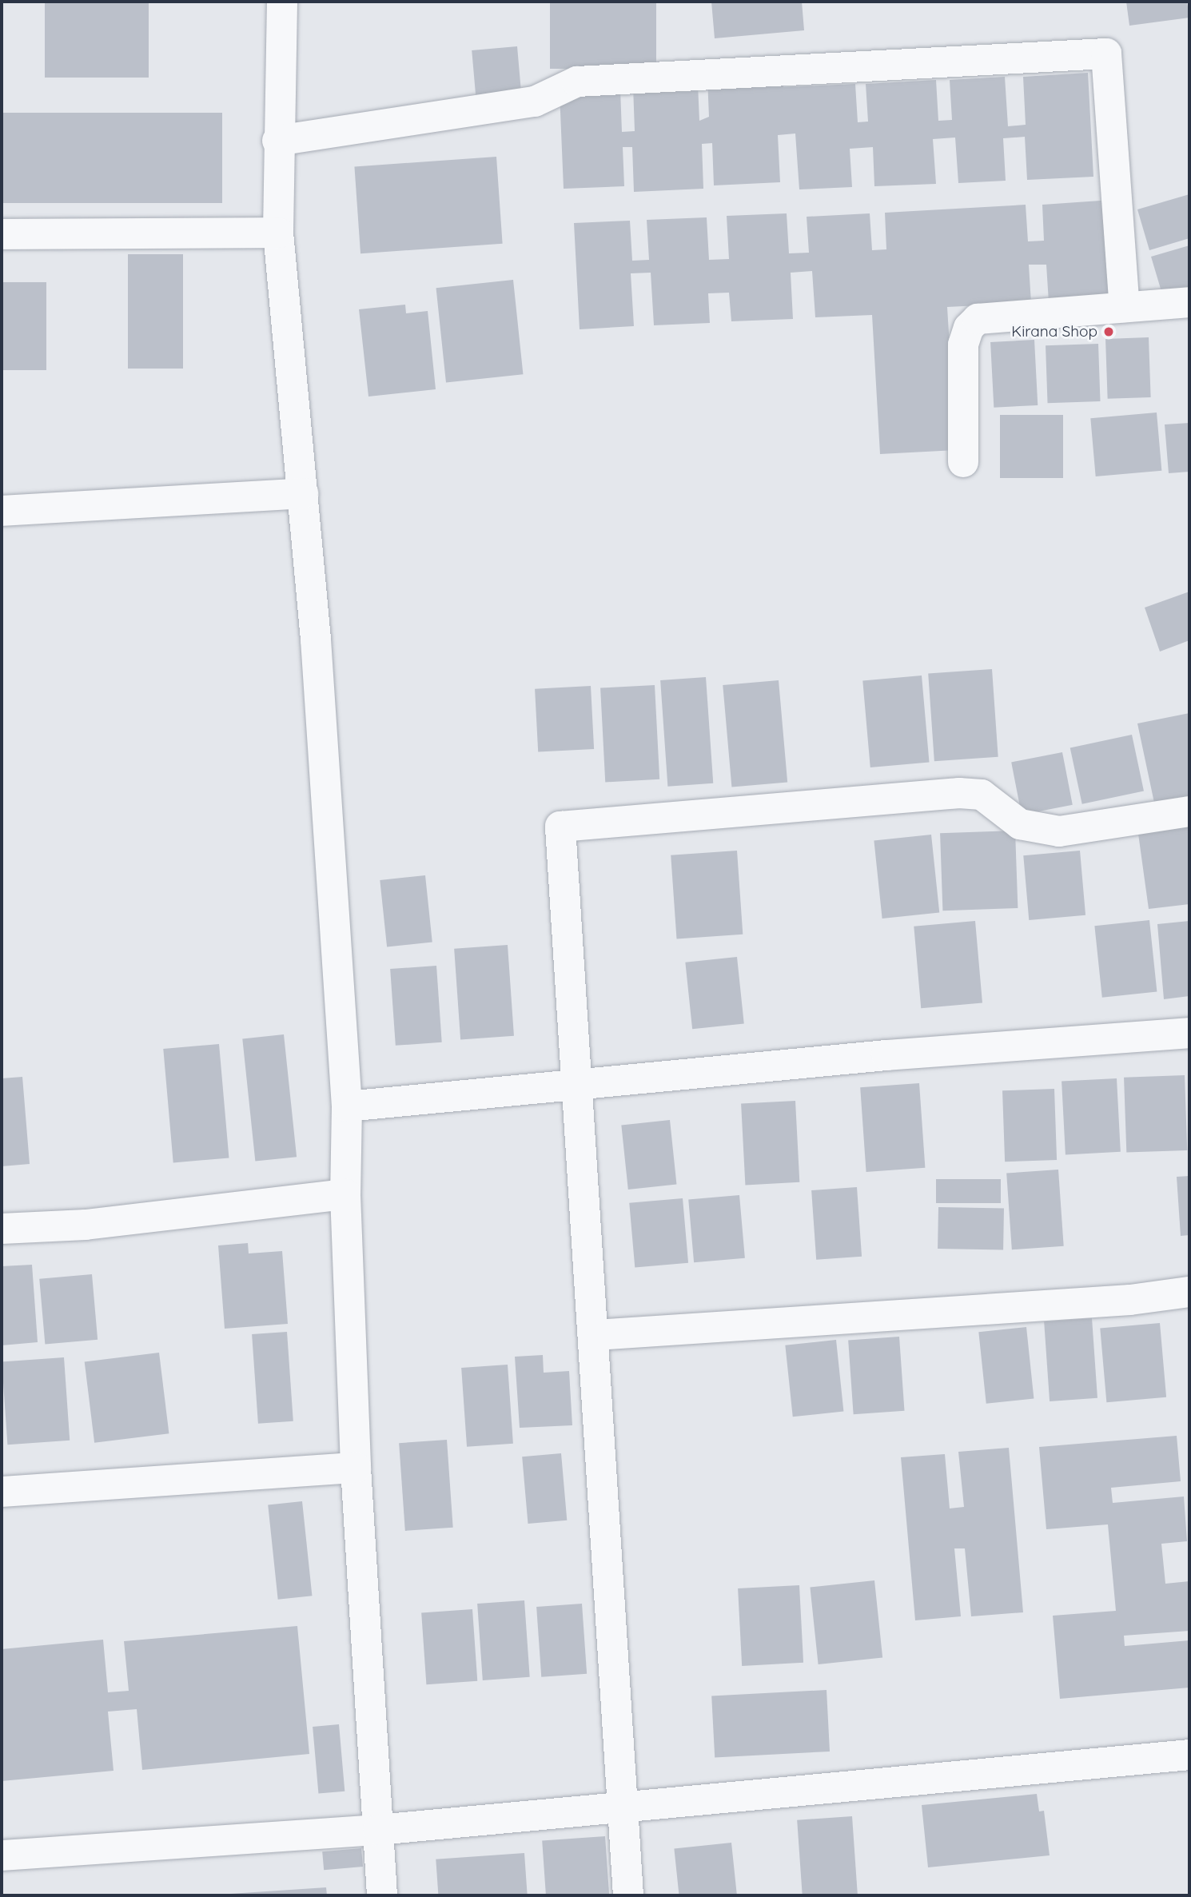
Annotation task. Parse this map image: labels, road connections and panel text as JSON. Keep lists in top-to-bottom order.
{
  "places": ["Kirana Shop"]
}
